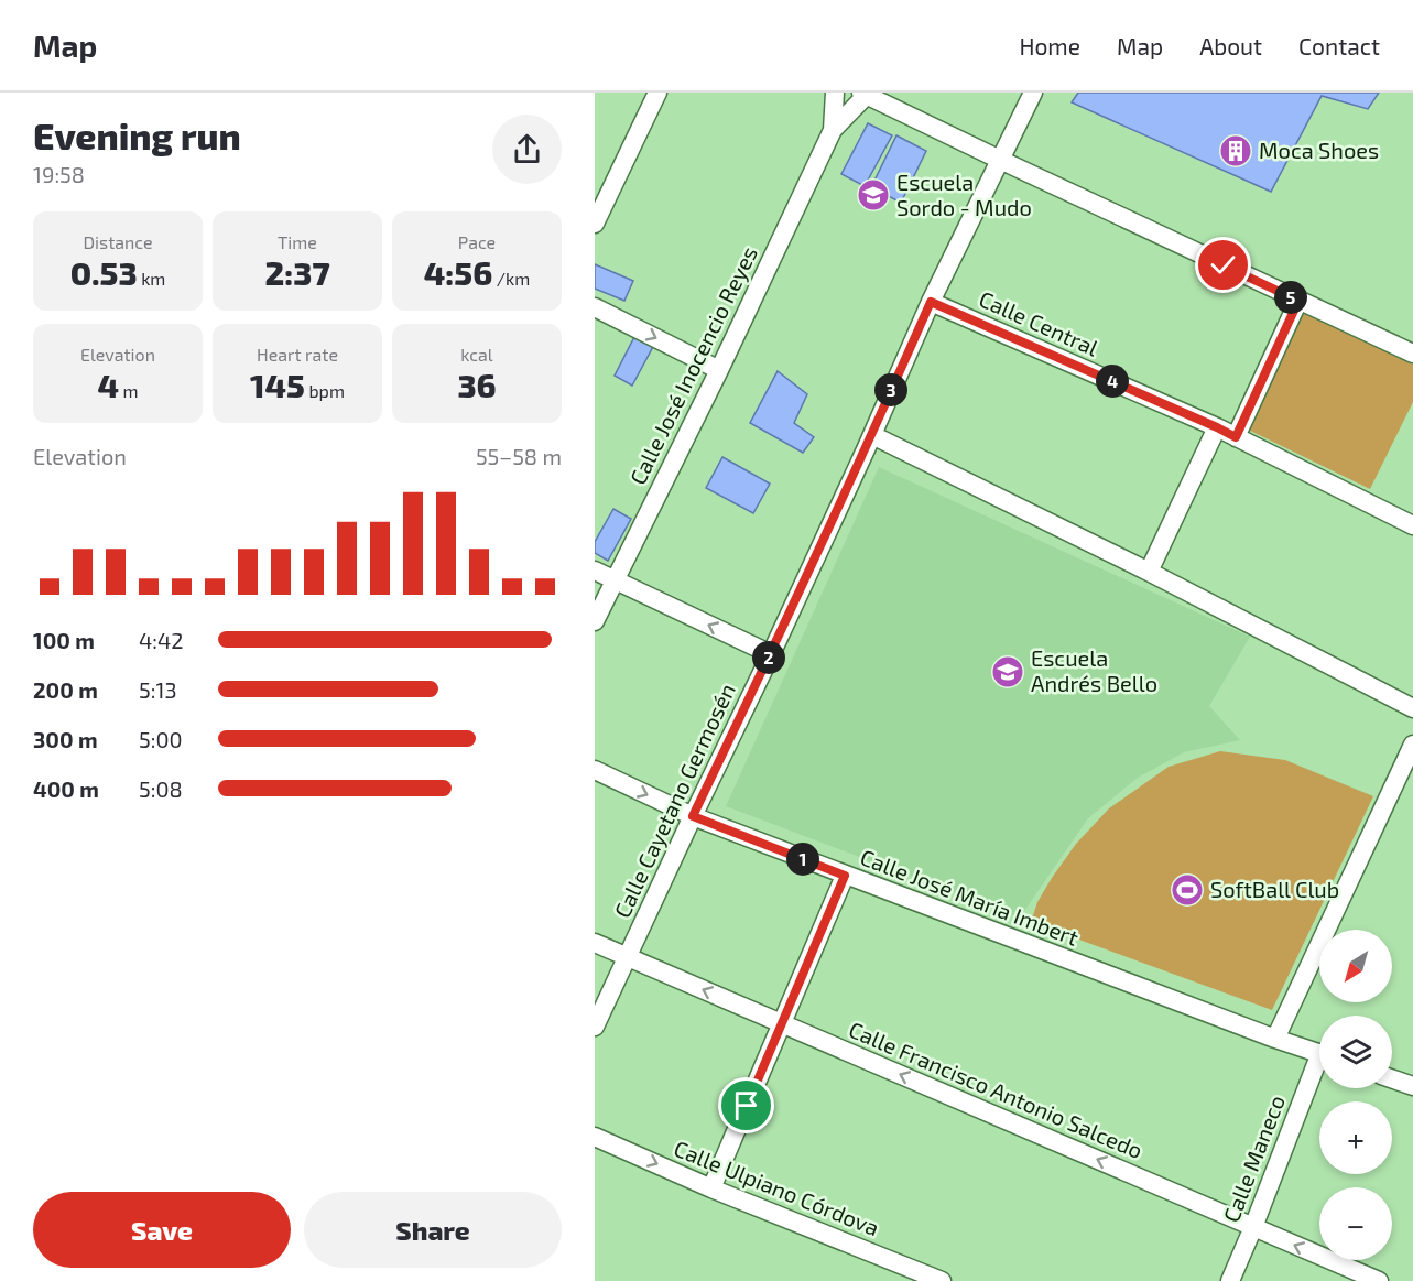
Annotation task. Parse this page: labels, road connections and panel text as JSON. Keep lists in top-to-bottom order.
{
  "streets": {
    "street": [
      "Calle Central",
      "Calle José Inocencio Reyes",
      "Calle Cayetano Germosén",
      "Calle José María Imbert",
      "Calle Francisco Antonio Salcedo",
      "Calle Maneco",
      "Calle Ulpiano Córdova"
    ]
  },
  "crossings": [
    ["Calle Central", "Calle Cayetano Germosén"],
    ["Calle Cayetano Germosén", "Calle José María Imbert"],
    ["Calle Cayetano Germosén", "Calle Francisco Antonio Salcedo"],
    ["Calle Francisco Antonio Salcedo", "Calle Maneco"]
  ],
  "one_way": ["Calle Francisco Antonio Salcedo"],
  "places": {
    "building": ["Moca Shoes"],
    "school or university": ["Escuela Sordo - Mudo", "Escuela Andrés Bello"],
    "sports": ["SoftBall Club"]
  },
  "north": "bottom left",
  "page": {
    "header": "Map",
    "nav": [
      "Home",
      "Map",
      "About",
      "Contact"
    ],
    "heading": ["Evening run", "19:58"],
    "stats": [
      ["Distance", "0.53 km"],
      ["Time", "2:37"],
      ["Pace", "4:56 /km"],
      ["Elevation", "4 m"],
      ["Heart rate", "145 bpm"],
      ["kcal", "36"]
    ],
    "pins": [
      "5",
      "4",
      "3",
      "2",
      "1"
    ],
    "chart": ["Elevation", "55–58 m"],
    "list": [
      {
        "name": "100 m",
        "note": "4:42"
      },
      {
        "name": "200 m",
        "note": "5:13"
      },
      {
        "name": "300 m",
        "note": "5:00"
      },
      {
        "name": "400 m",
        "note": "5:08"
      }
    ],
    "map_buttons": ["+", "−"],
    "buttons": ["Save", "Share"]
  }
}
